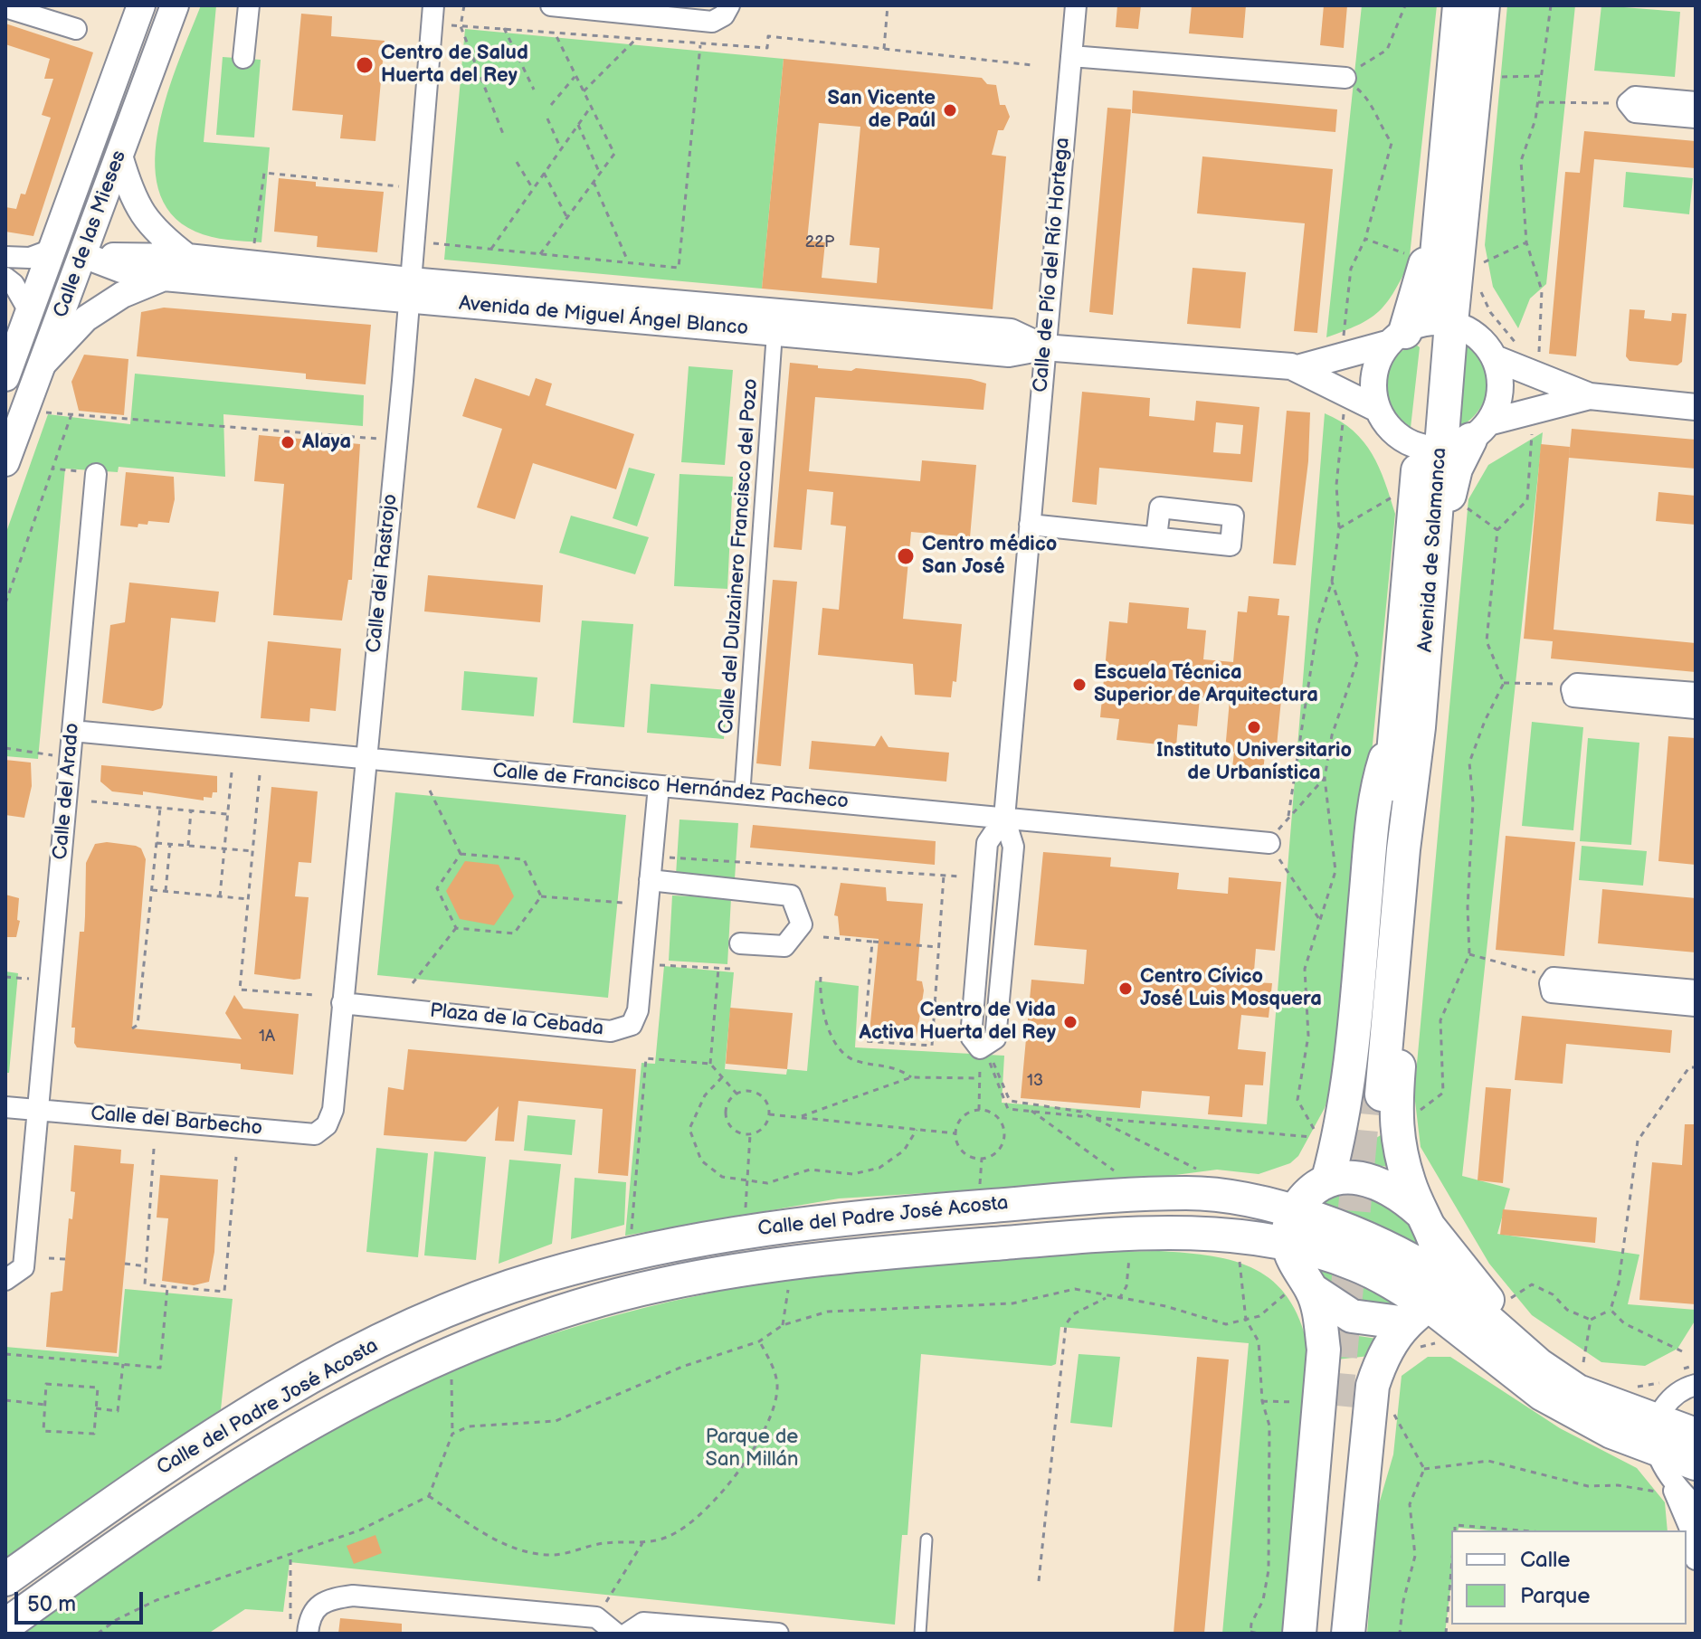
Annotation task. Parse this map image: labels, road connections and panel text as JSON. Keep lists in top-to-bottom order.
{
  "streets": {
    "highway": ["Avenida de Salamanca", "Calle del Padre José Acosta"],
    "main road": ["Calle de las Mieses"],
    "street": [
      "Calle de Pío del Río Hortega",
      "Avenida de Miguel Ángel Blanco",
      "Calle del Dulzainero Francisco del Pozo",
      "Calle del Rastrojo",
      "Calle de Francisco Hernández Pacheco",
      "Calle del Arado",
      "Plaza de la Cebada",
      "Calle del Barbecho"
    ]
  },
  "crossings": [
    ["Calle de las Mieses", "Avenida de Miguel Ángel Blanco"],
    ["Calle de Pío del Río Hortega", "Avenida de Miguel Ángel Blanco"],
    ["Calle de Pío del Río Hortega", "Calle de Francisco Hernández Pacheco"],
    ["Avenida de Miguel Ángel Blanco", "Avenida de Salamanca"],
    ["Avenida de Miguel Ángel Blanco", "Calle del Dulzainero Francisco del Pozo"],
    ["Avenida de Miguel Ángel Blanco", "Calle del Rastrojo"],
    ["Calle del Rastrojo", "Calle de Francisco Hernández Pacheco"],
    ["Calle del Rastrojo", "Plaza de la Cebada"],
    ["Calle del Rastrojo", "Calle del Barbecho"],
    ["Calle de Francisco Hernández Pacheco", "Calle del Arado"],
    ["Calle de Francisco Hernández Pacheco", "Plaza de la Cebada"],
    ["Calle del Arado", "Calle del Barbecho"]
  ],
  "parks": ["Parque de San Millán"],
  "places": [
    "Centro de Salud Huerta del Rey",
    "San Vicente de Paúl",
    "Alaya",
    "Centro médico San José",
    "Escuela Técnica Superior de Arquitectura",
    "Instituto Universitario de Urbanística",
    "Centro Cívico José Luis Mosquera",
    "Centro de Vida Activa Huerta del Rey"
  ],
  "house_numbers": ["22P", "1A", "13"],
  "legend": ["Calle", "Parque"],
  "scale_bar": "50 m"
}
